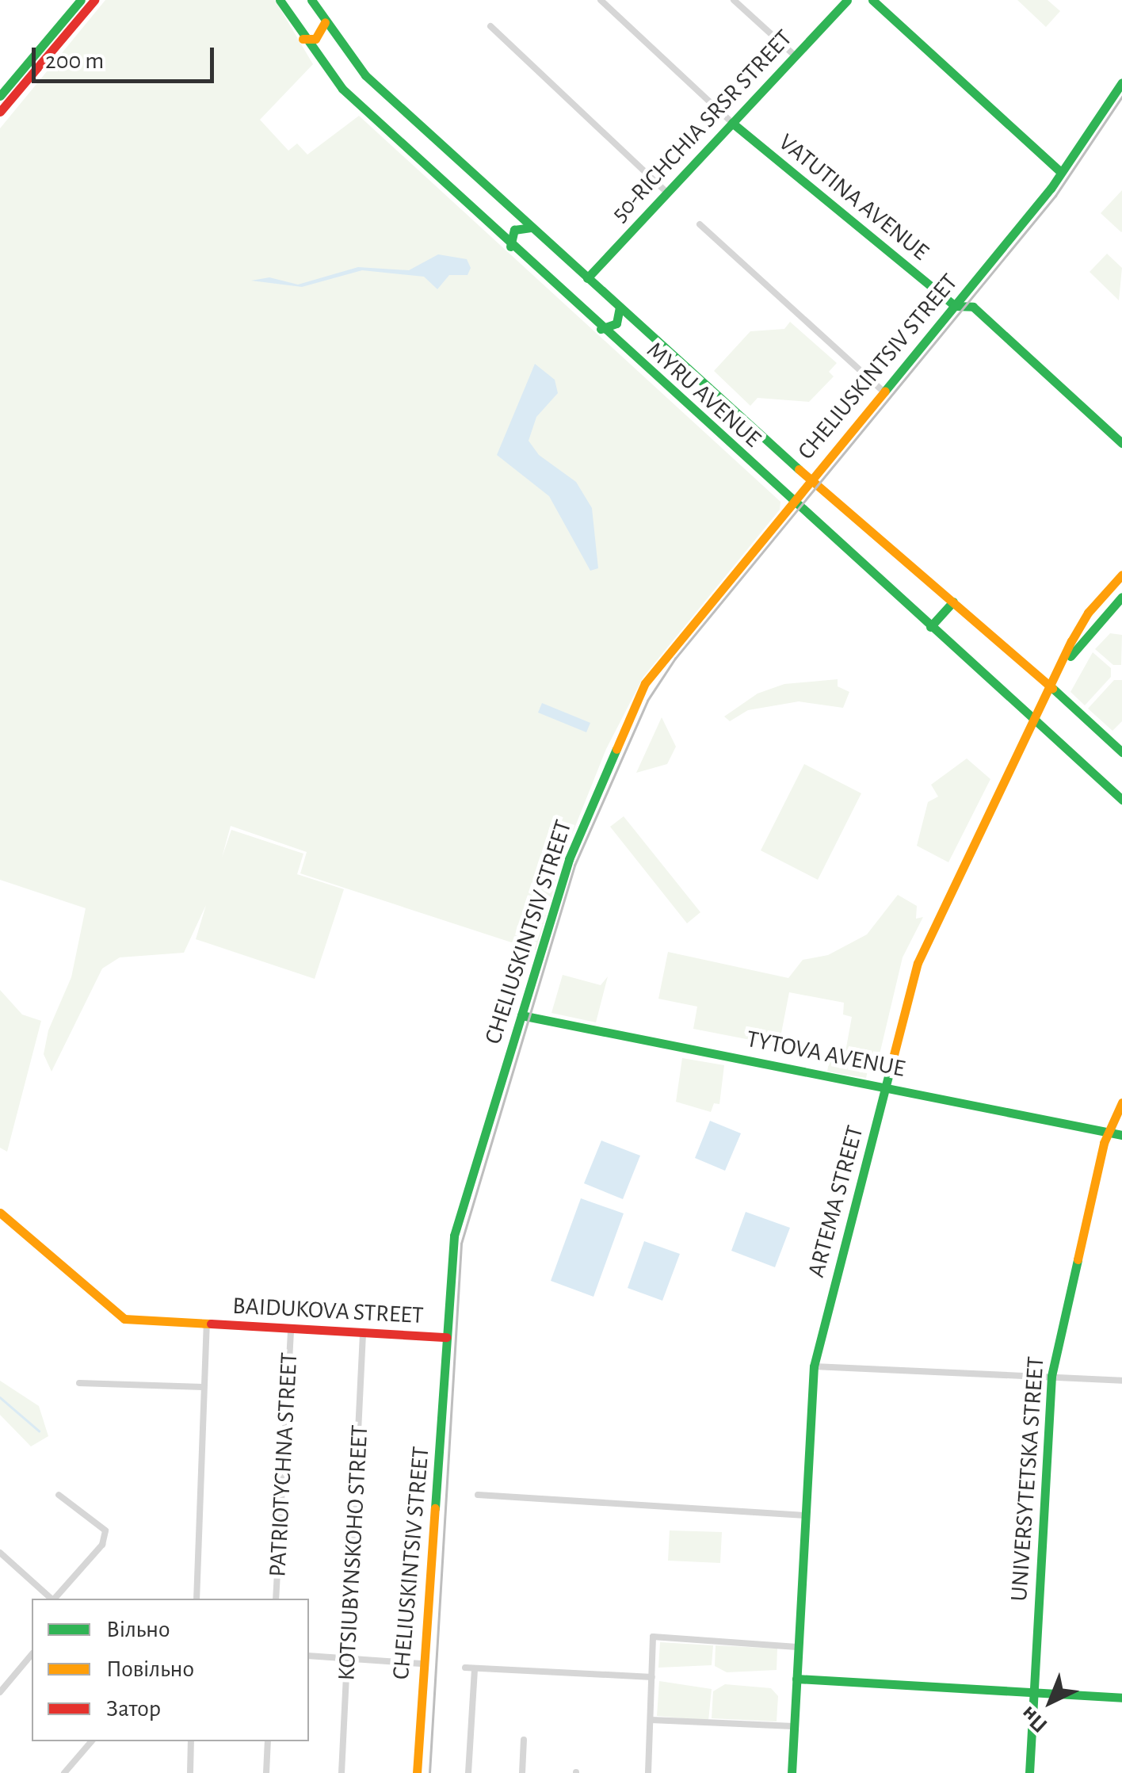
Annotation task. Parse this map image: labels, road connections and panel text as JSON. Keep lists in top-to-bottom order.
{
  "streets": {
    "main road": [
      "50-RICHCHIA SRSR STREET",
      "VATUTINA AVENUE",
      "CHELIUSKINTSIV STREET",
      "MYRU AVENUE",
      "TYTOVA AVENUE",
      "ARTEMA STREET",
      "BAIDUKOVA STREET",
      "UNIVERSYTETSKA STREET"
    ],
    "street": ["PATRIOTYCHNA STREET", "KOTSIUBYNSKOHO STREET"]
  },
  "crossings": [
    ["50-RICHCHIA SRSR STREET", "VATUTINA AVENUE"],
    ["50-RICHCHIA SRSR STREET", "MYRU AVENUE"],
    ["VATUTINA AVENUE", "CHELIUSKINTSIV STREET"],
    ["CHELIUSKINTSIV STREET", "MYRU AVENUE"],
    ["CHELIUSKINTSIV STREET", "TYTOVA AVENUE"],
    ["CHELIUSKINTSIV STREET", "BAIDUKOVA STREET"],
    ["MYRU AVENUE", "ARTEMA STREET"],
    ["TYTOVA AVENUE", "ARTEMA STREET"],
    ["TYTOVA AVENUE", "UNIVERSYTETSKA STREET"],
    ["BAIDUKOVA STREET", "PATRIOTYCHNA STREET"],
    ["BAIDUKOVA STREET", "KOTSIUBYNSKOHO STREET"]
  ],
  "legend": ["Вільно", "Повільно", "Затор"],
  "scale_bar": "200 m",
  "north": "bottom left"
}
